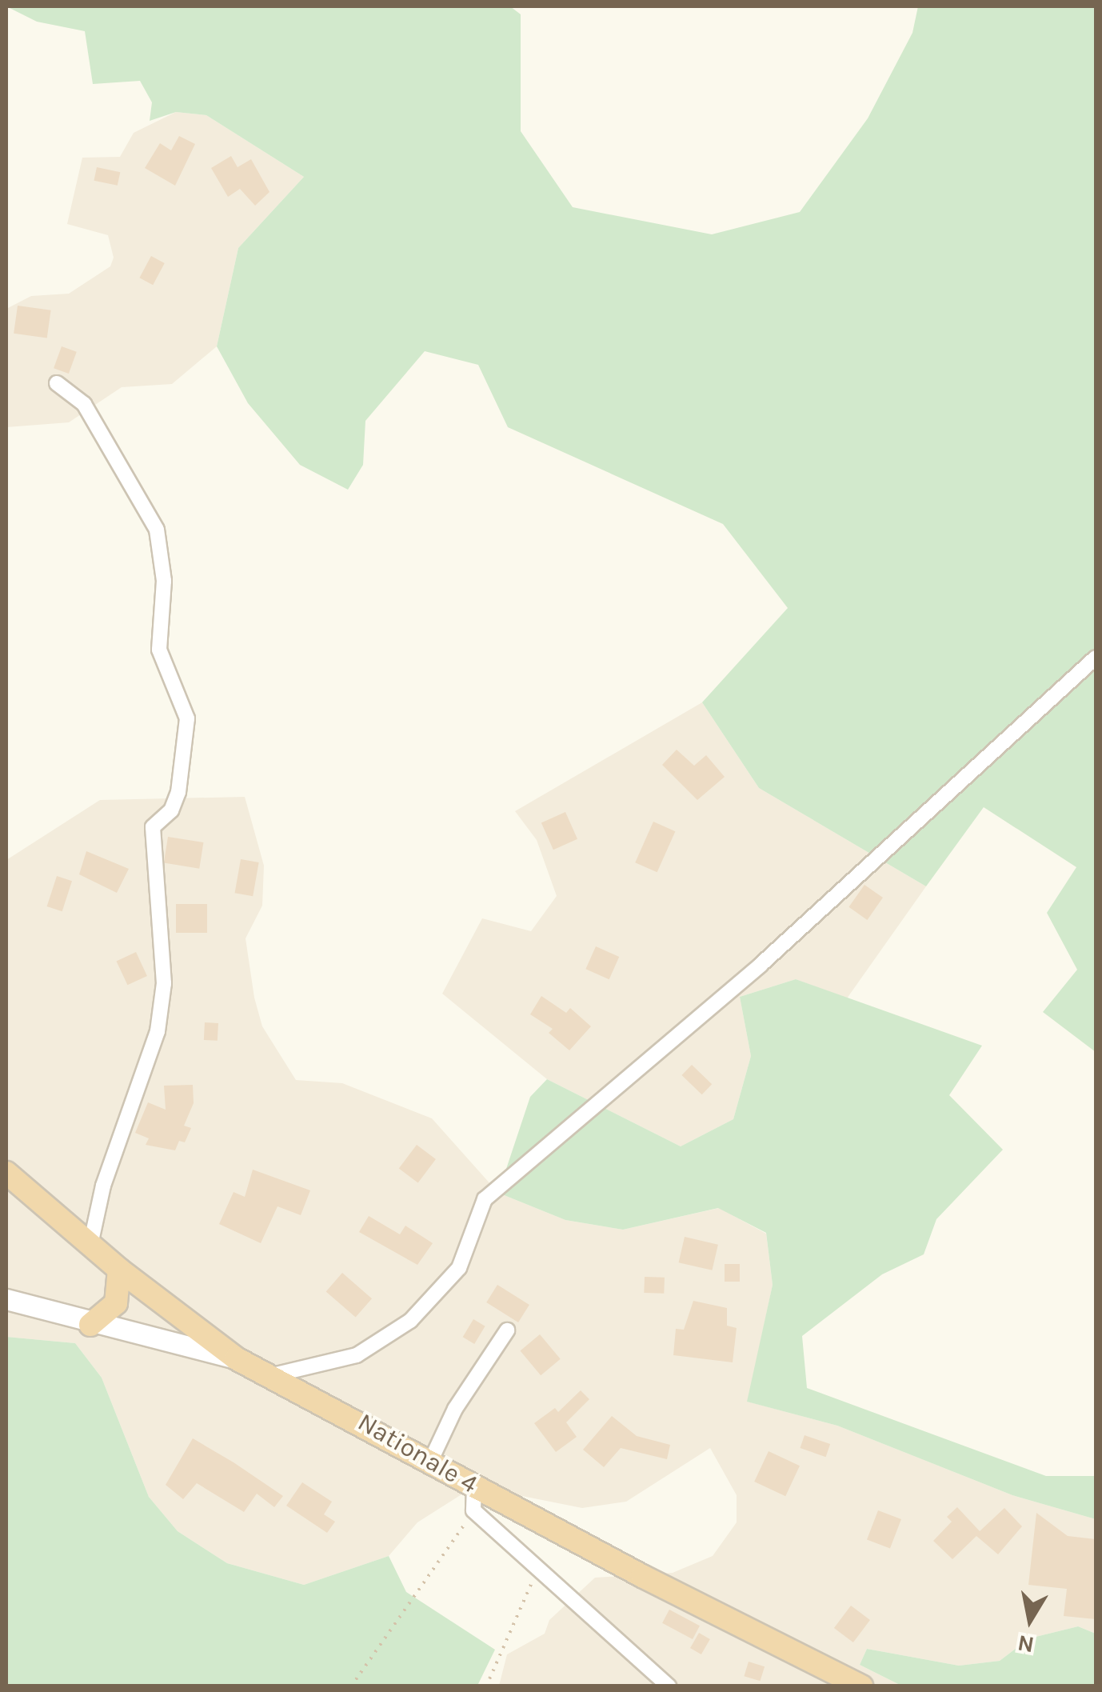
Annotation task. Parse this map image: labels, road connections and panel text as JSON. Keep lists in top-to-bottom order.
{
  "streets": {
    "highway": ["Nationale 4"]
  },
  "north": "bottom"
}
